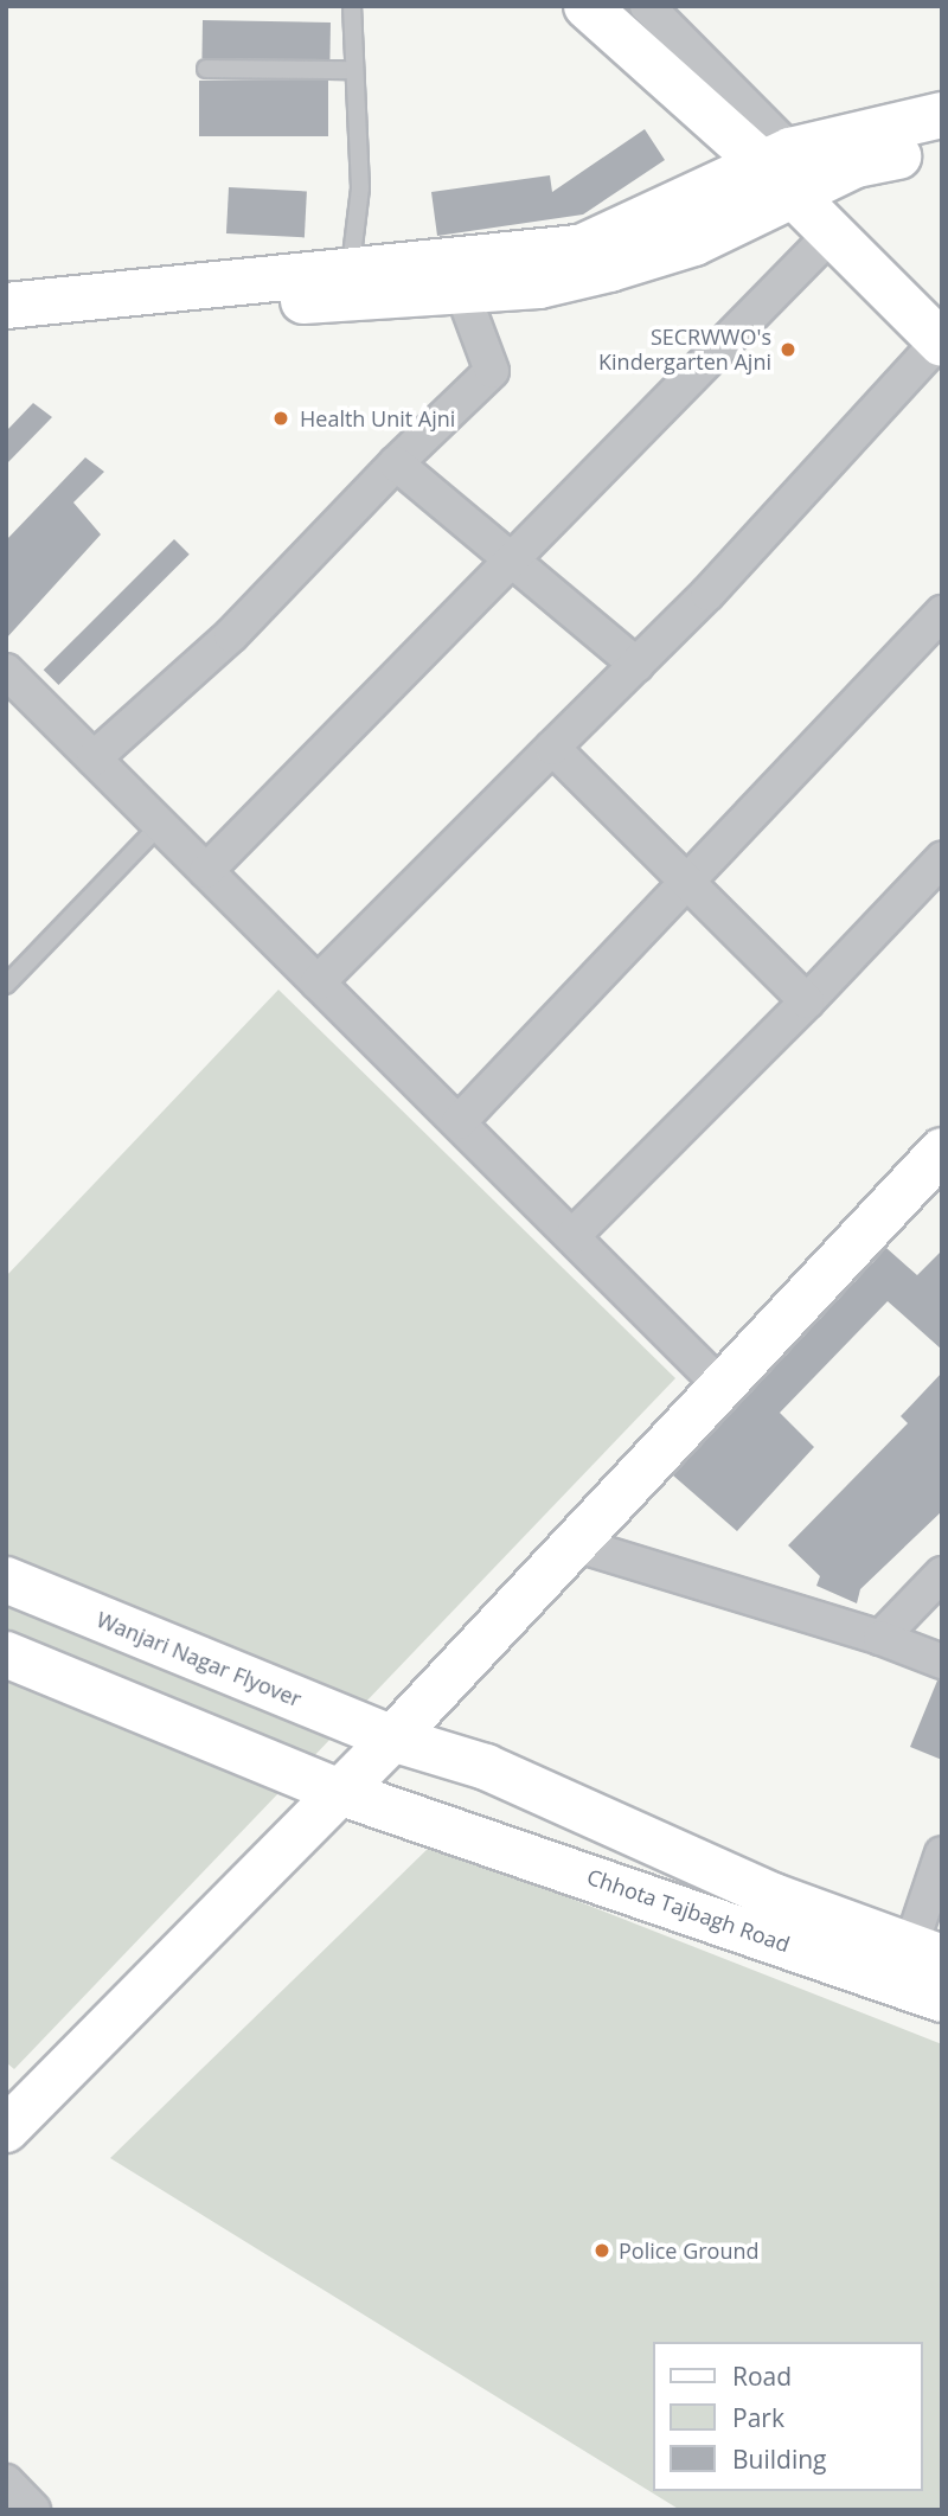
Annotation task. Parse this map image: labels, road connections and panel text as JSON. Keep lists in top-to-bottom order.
{
  "streets": {
    "main road": ["Wanjari Nagar Flyover", "Chhota Tajbagh Road"]
  },
  "places": ["SECRWWO's Kindergarten Ajni", "Health Unit Ajni", "Police Ground"],
  "legend": ["Road", "Park", "Building"]
}
